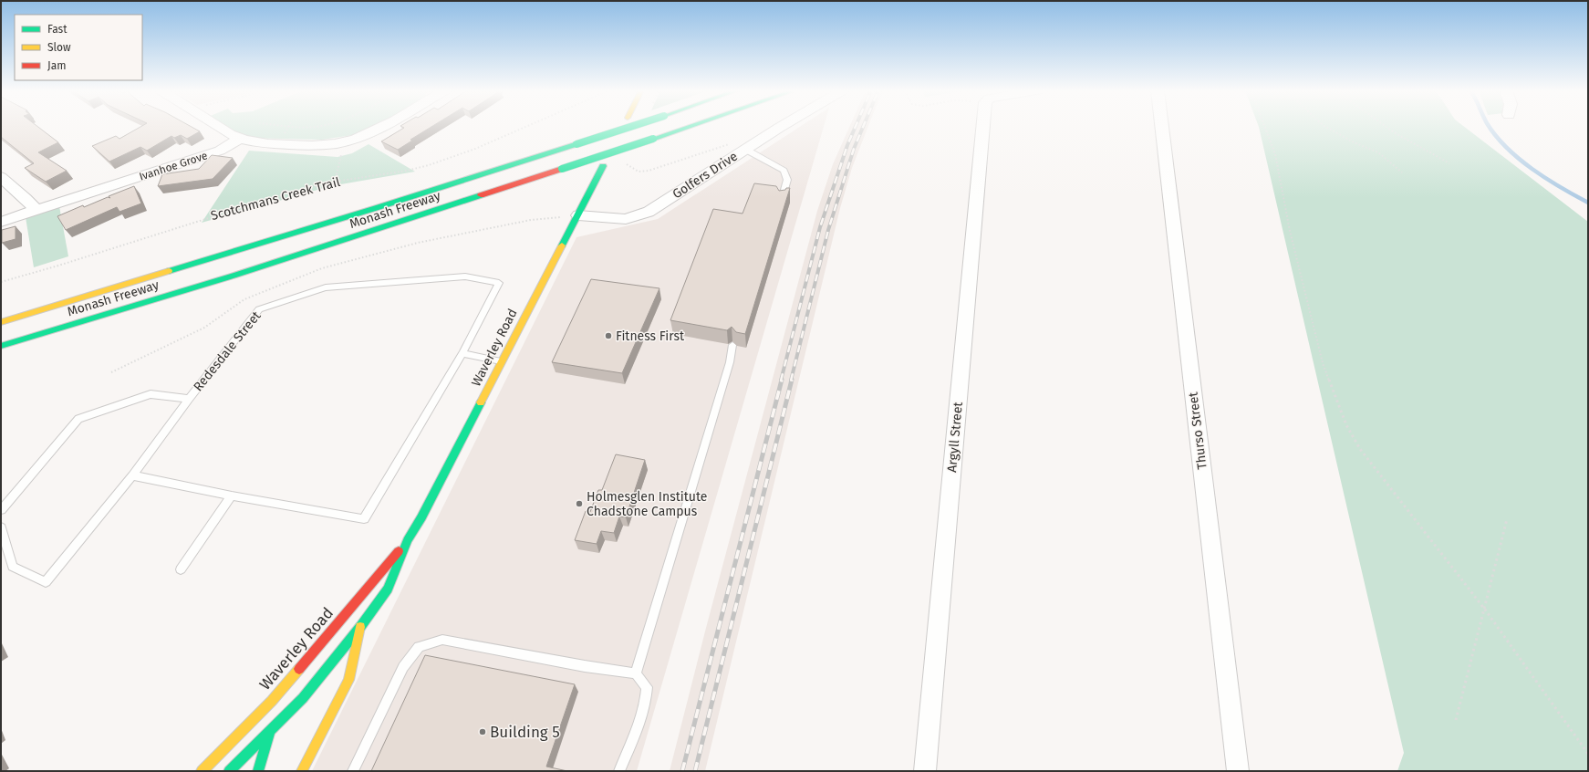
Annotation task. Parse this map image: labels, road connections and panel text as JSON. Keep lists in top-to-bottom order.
{
  "streets": {
    "main road": ["Monash Freeway", "Waverley Road"],
    "street": [
      "Ivanhoe Grove",
      "Golfers Drive",
      "Thurso Street",
      "Argyll Street"
    ],
    "lane": ["Redesdale Street"],
    "path": ["Scotchmans Creek Trail"]
  },
  "crossings": [
    ["Golfers Drive", "Waverley Road"]
  ],
  "places": ["Fitness First", "Holmesglen Institute Chadstone Campus", "Building 5"],
  "legend": ["Fast", "Slow", "Jam"]
}
